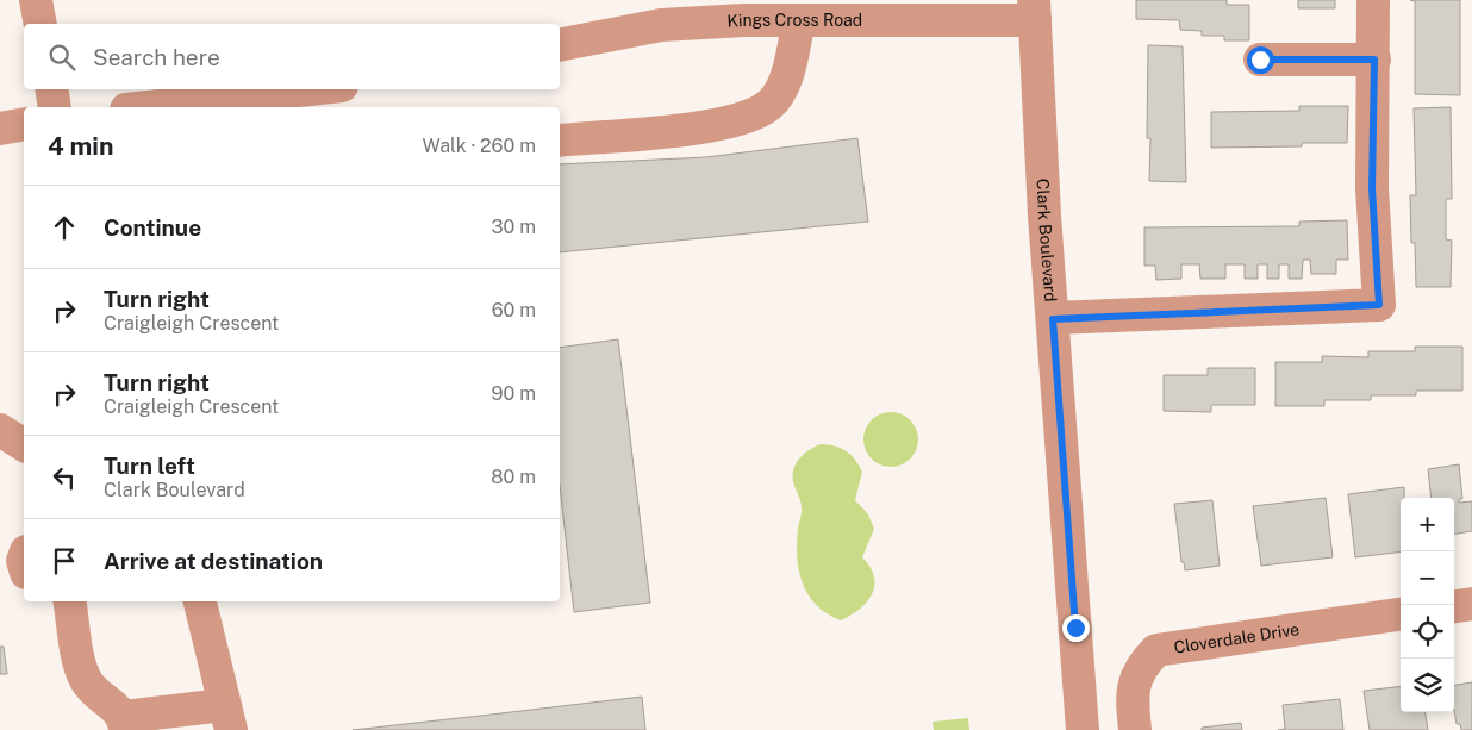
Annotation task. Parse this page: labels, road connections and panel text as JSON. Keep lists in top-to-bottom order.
{
  "streets": {
    "street": ["Kings Cross Road", "Clark Boulevard", "Cloverdale Drive"]
  },
  "crossings": [
    ["Kings Cross Road", "Clark Boulevard"]
  ],
  "page": {
    "search": "Search here",
    "heading": ["4 min", "Walk · 260 m"],
    "list": [
      ["Continue", "30 m"],
      ["Turn right", "Craigleigh Crescent", "60 m"],
      ["Turn right", "Craigleigh Crescent", "90 m"],
      ["Turn left", "Clark Boulevard", "80 m"],
      "Arrive at destination"
    ],
    "map_buttons": ["+", "−"]
  }
}
